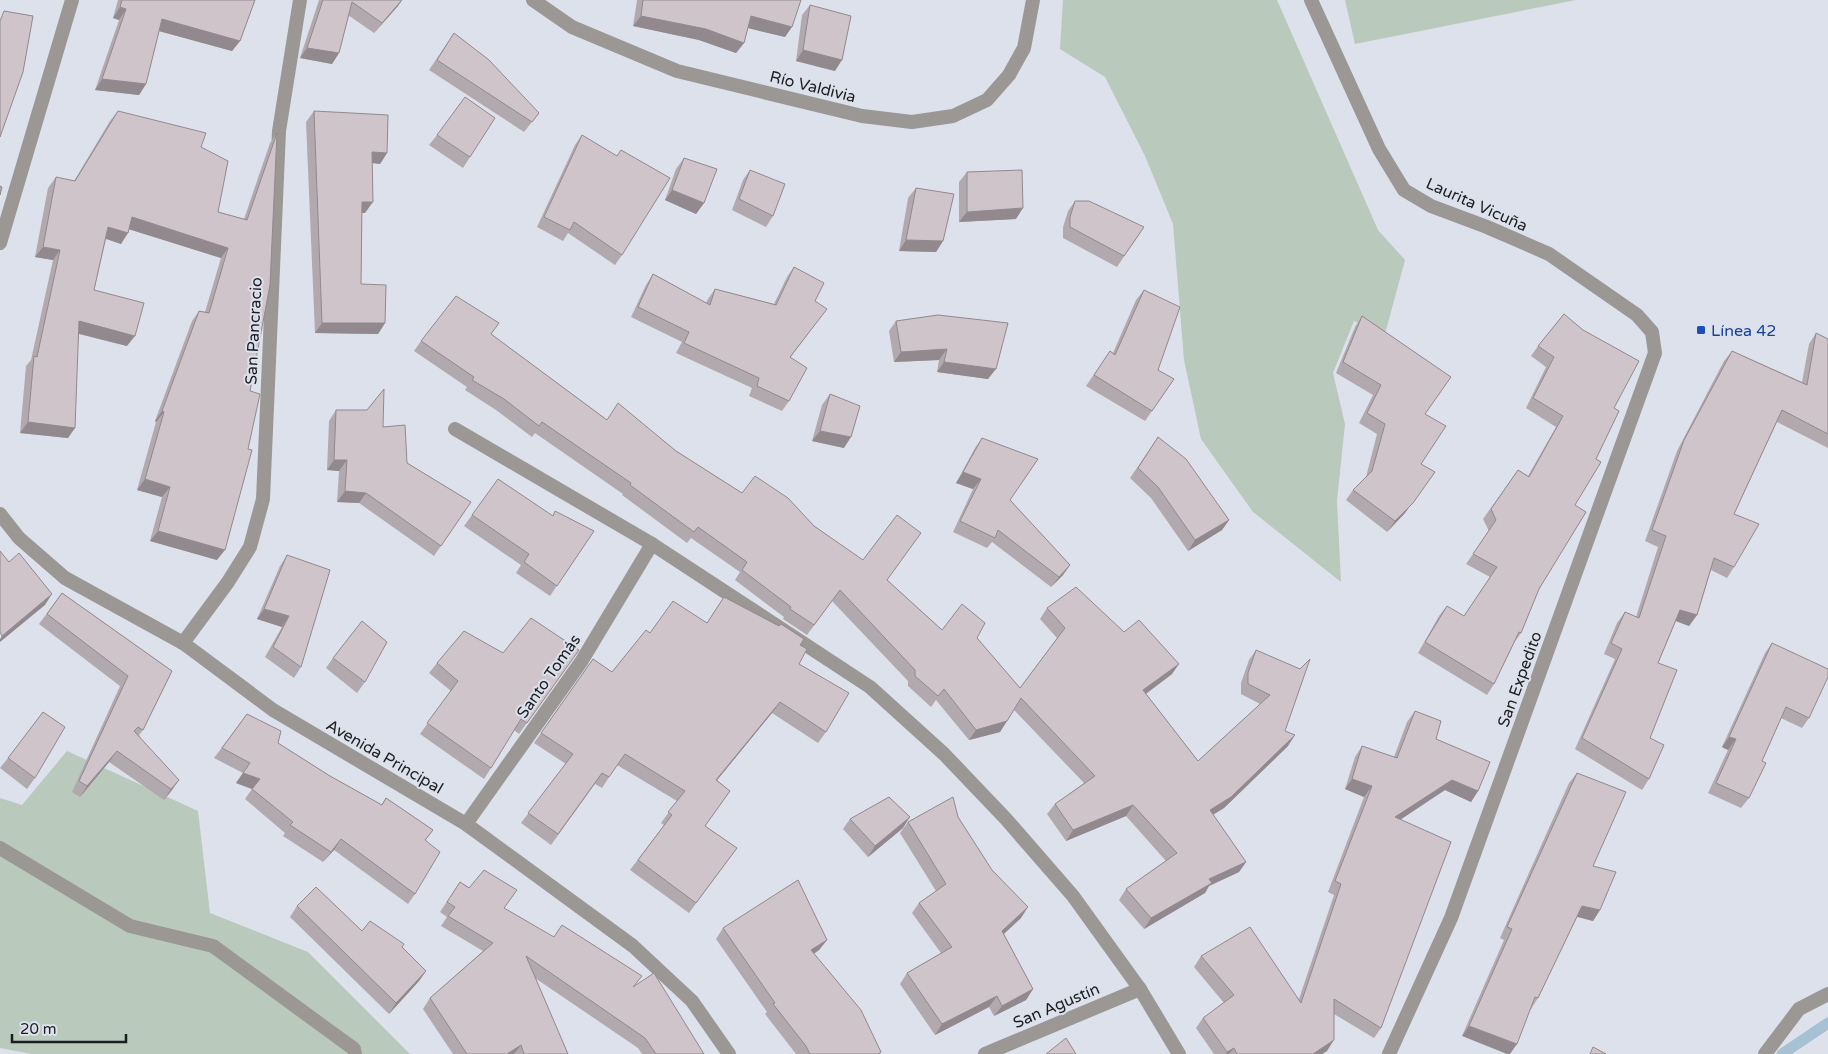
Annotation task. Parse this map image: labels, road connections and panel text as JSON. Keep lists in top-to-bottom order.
{
  "streets": {
    "street": [
      "Río Valdivia",
      "Laurita Vicuña",
      "San Pancracio",
      "Santo Tomás",
      "San Expedito",
      "Avenida Principal",
      "San Agustín"
    ]
  },
  "crossings": [
    ["Laurita Vicuña", "San Expedito"],
    ["San Pancracio", "Avenida Principal"],
    ["Santo Tomás", "Avenida Principal"]
  ],
  "places": {
    "transit": ["Línea 42"]
  },
  "scale_bar": "20 m"
}
